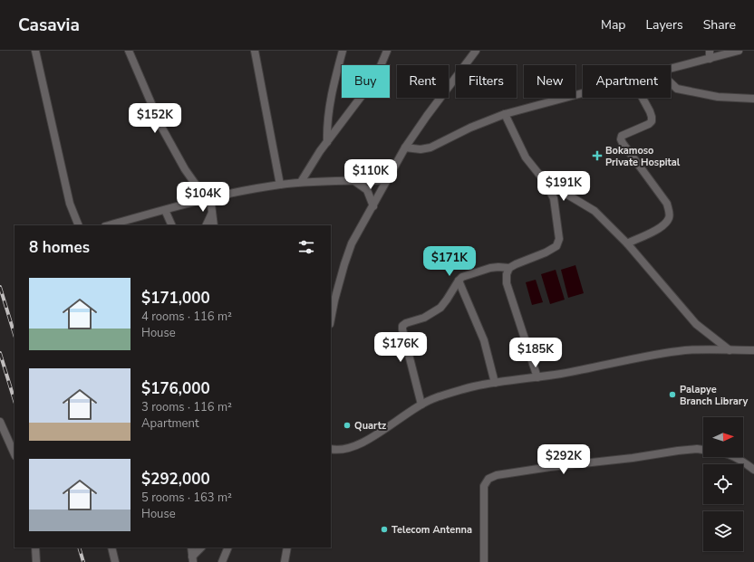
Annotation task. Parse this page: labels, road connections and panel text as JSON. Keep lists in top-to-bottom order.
{
  "places": {
    "health": ["Bokamoso Private Hospital"],
    "other": ["Palapye Branch Library", "Quartz", "Telecom Antenna"]
  },
  "north": "right",
  "page": {
    "header": "Casavia",
    "nav": ["Map", "Layers", "Share"],
    "chip": [
      "Buy",
      "Rent",
      "Filters",
      "New",
      "Apartment"
    ],
    "price": [
      "$152K",
      "$110K",
      "$191K",
      "$104K",
      "$171K",
      "$176K",
      "$185K",
      "$292K"
    ],
    "heading": "8 homes",
    "list": [
      {
        "name": "$171,000",
        "note": "4 rooms · 116 m² · House"
      },
      {
        "name": "$176,000",
        "note": "3 rooms · 116 m² · Apartment"
      },
      {
        "name": "$292,000",
        "note": "5 rooms · 163 m² · House"
      }
    ]
  }
}
